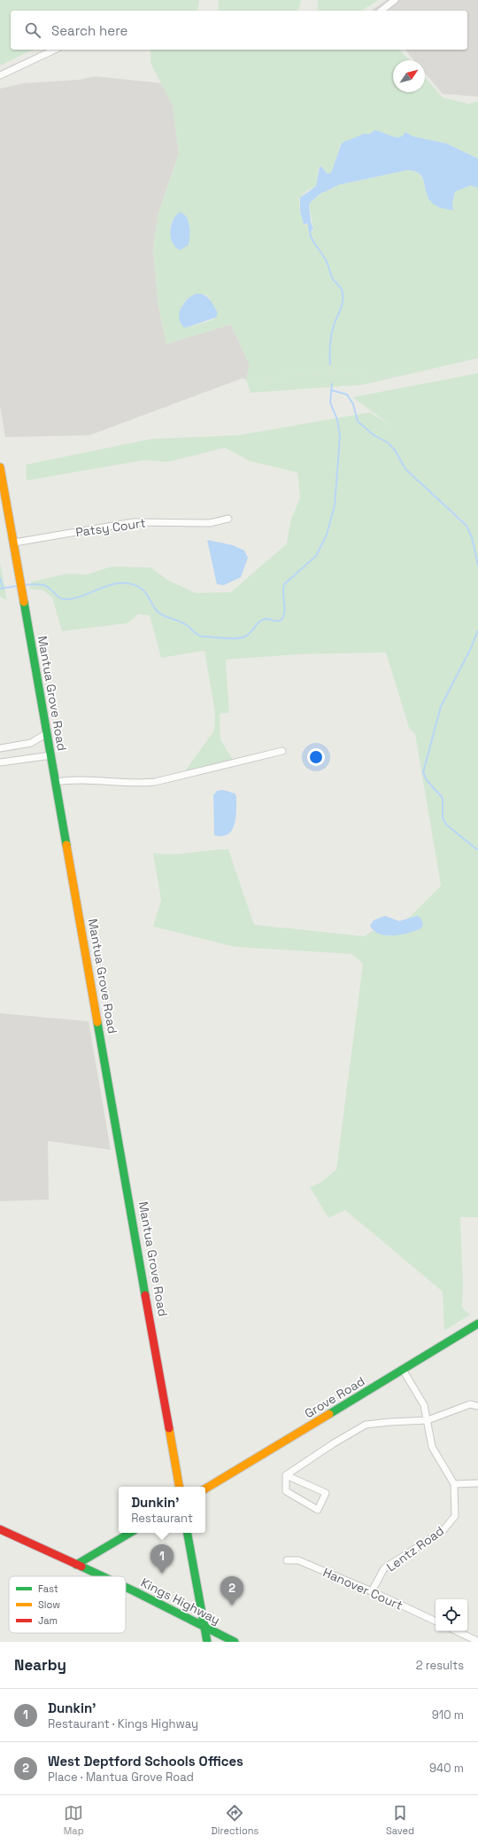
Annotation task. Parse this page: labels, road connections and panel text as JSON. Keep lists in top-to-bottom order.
{
  "streets": {
    "main road": ["Mantua Grove Road", "Grove Road", "Kings Highway"],
    "street": ["Patsy Court", "Lentz Road", "Hanover Court"]
  },
  "crossings": [
    ["Patsy Court", "Mantua Grove Road"],
    ["Grove Road", "Lentz Road"],
    ["Lentz Road", "Hanover Court"]
  ],
  "legend": ["Fast", "Slow", "Jam"],
  "north": "top right",
  "page": {
    "search": "Search here",
    "popup": ["Dunkin'", "Restaurant"],
    "pins": ["1", "2"],
    "heading": ["Nearby", "2 results"],
    "list": [
      {
        "mark": "1",
        "name": "Dunkin'",
        "note": "Restaurant · Kings Highway",
        "value": "910 m"
      },
      {
        "mark": "2",
        "name": "West Deptford Schools Offices",
        "note": "Place · Mantua Grove Road",
        "value": "940 m"
      }
    ],
    "nav": ["Map", "Directions", "Saved"]
  }
}
